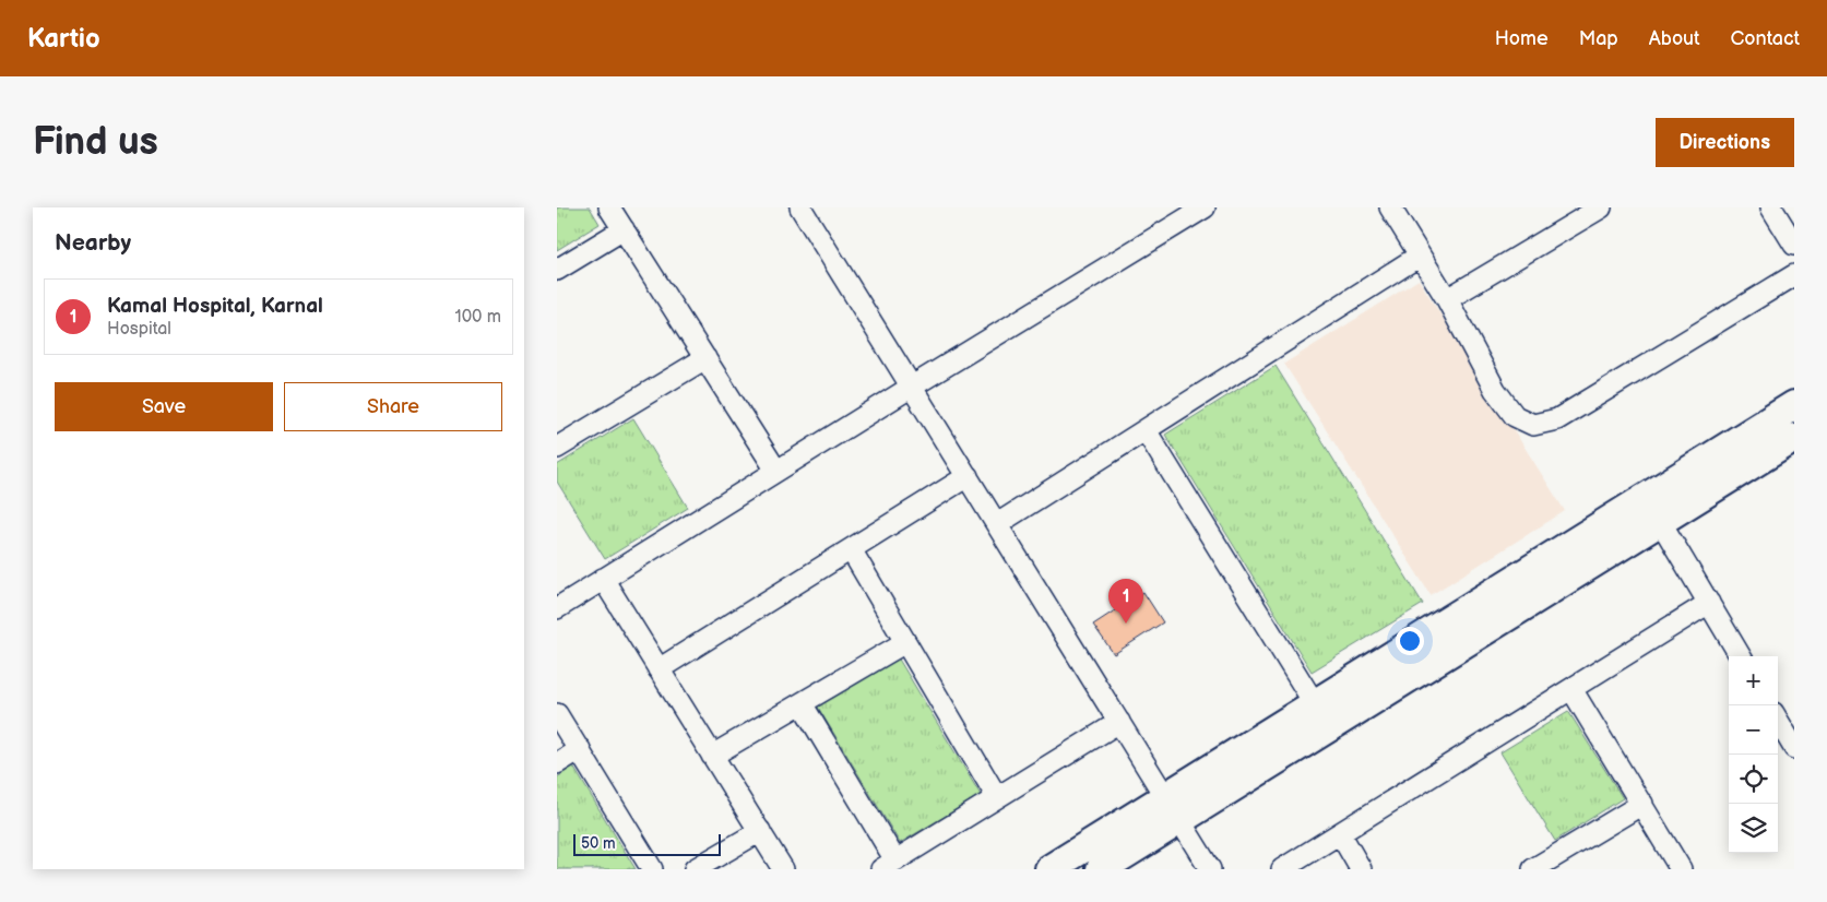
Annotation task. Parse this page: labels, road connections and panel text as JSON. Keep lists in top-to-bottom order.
{
  "scale_bar": "50 m",
  "page": {
    "header": "Kartio",
    "nav": [
      "Home",
      "Map",
      "About",
      "Contact"
    ],
    "buttons": [
      "Directions",
      ["Save", "Share"]
    ],
    "title": "Find us",
    "heading": "Nearby",
    "list": [
      {
        "mark": "1",
        "name": "Kamal Hospital, Karnal",
        "note": "Hospital",
        "value": "100 m"
      }
    ],
    "pins": "1",
    "map_buttons": ["+", "−"],
    "scale": "50 m"
  }
}
